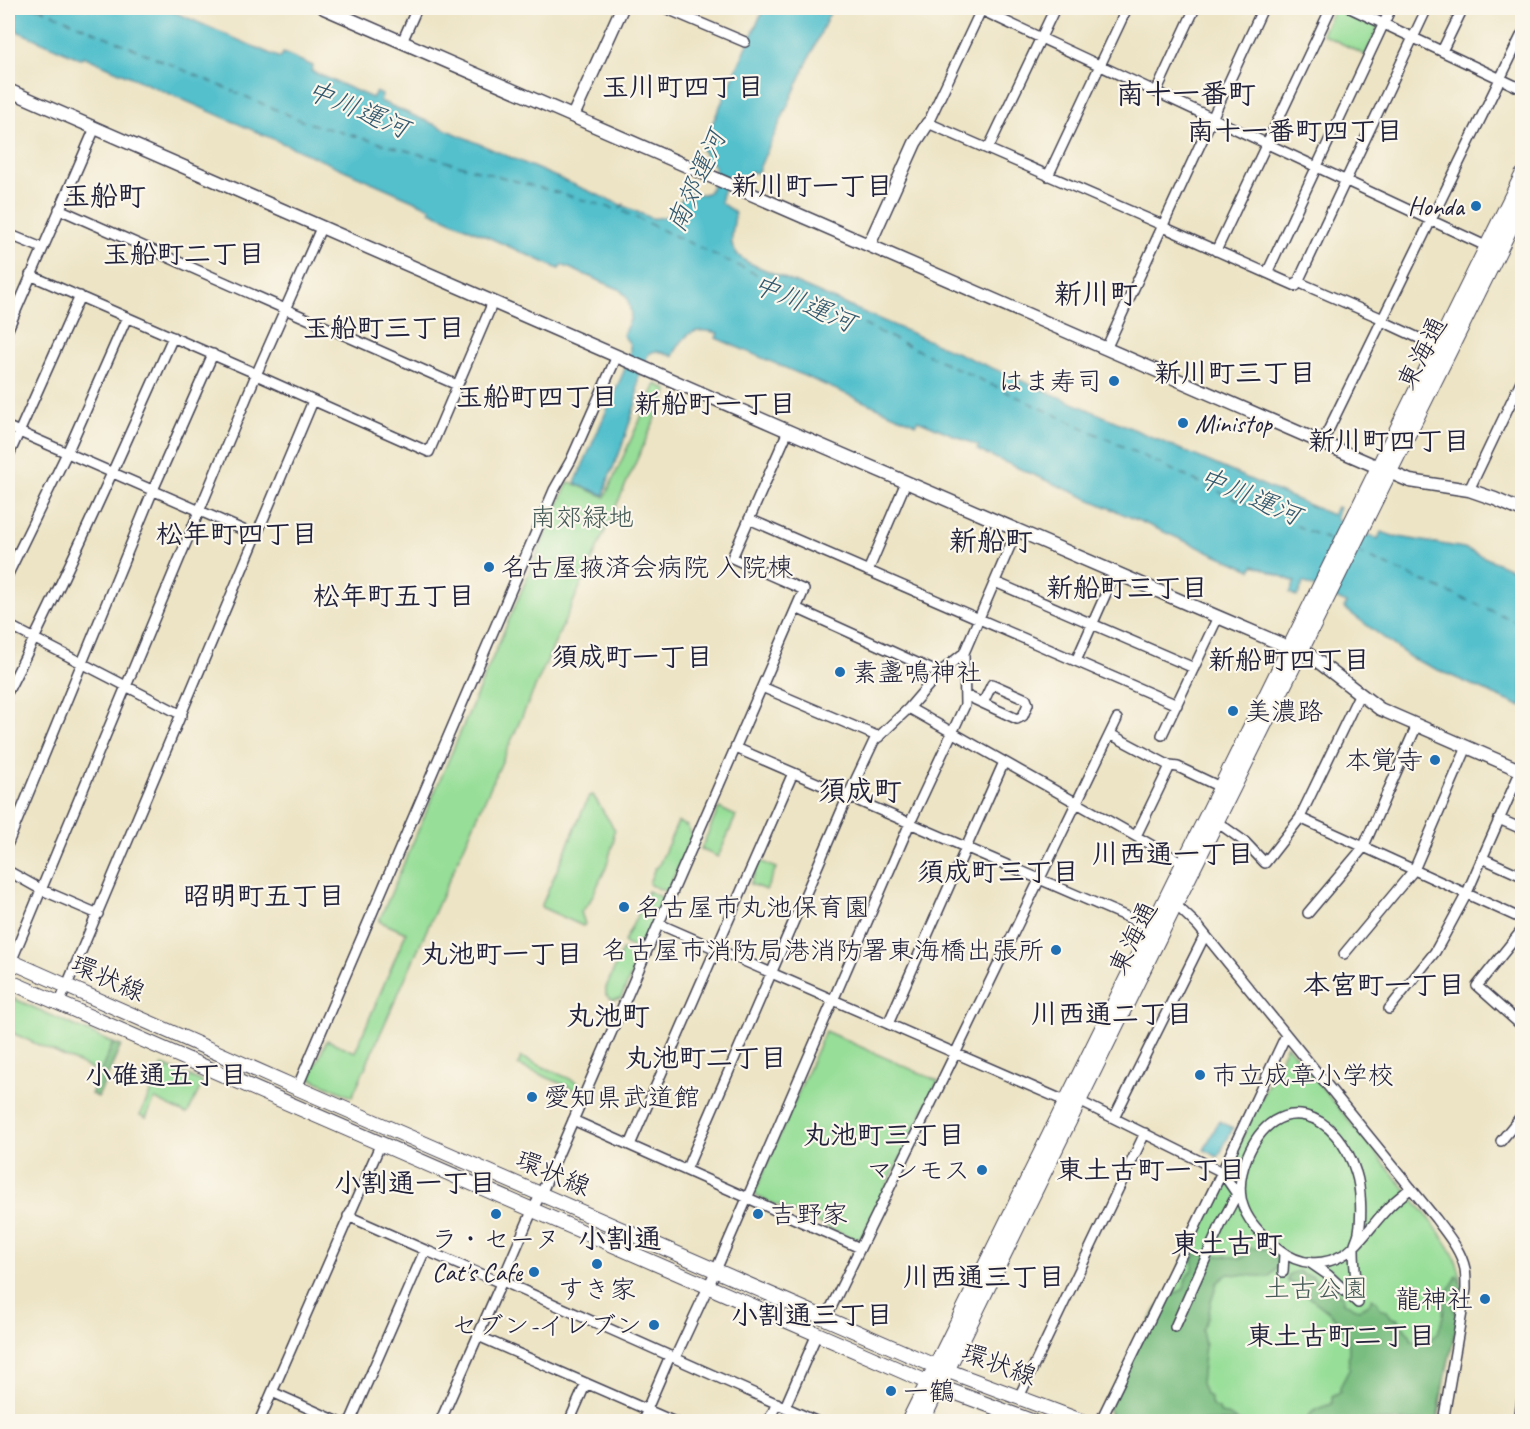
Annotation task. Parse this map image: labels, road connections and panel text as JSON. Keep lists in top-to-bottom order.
{
  "streets": {
    "main road": ["東海通", "環状線"]
  },
  "crossings": [
    ["東海通", "環状線"]
  ],
  "districts": [
    "玉川町四丁目",
    "南十一番町",
    "南十一番町四丁目",
    "新川町一丁目",
    "玉船町",
    "玉船町二丁目",
    "新川町",
    "玉船町三丁目",
    "新川町三丁目",
    "玉船町四丁目",
    "新船町一丁目",
    "新川町四丁目",
    "松年町四丁目",
    "新船町",
    "新船町三丁目",
    "松年町五丁目",
    "須成町一丁目",
    "新船町四丁目",
    "須成町",
    "川西通一丁目",
    "須成町三丁目",
    "昭明町五丁目",
    "丸池町一丁目",
    "本宮町一丁目",
    "川西通二丁目",
    "丸池町",
    "丸池町二丁目",
    "小碓通五丁目",
    "丸池町三丁目",
    "東土古町一丁目",
    "小割通一丁目",
    "小割通",
    "東土古町",
    "川西通三丁目",
    "小割通三丁目",
    "東土古町二丁目"
  ],
  "water": ["中川運河", "南郊運河"],
  "parks": ["南郊緑地", "土古公園"],
  "places": [
    "Honda",
    "はま寿司",
    "Ministop",
    "名古屋掖済会病院 入院棟",
    "素盞鳴神社",
    "美濃路",
    "本覚寺",
    "名古屋市丸池保育園",
    "名古屋市消防局港消防署東海橋出張所",
    "市立成章小学校",
    "愛知県武道館",
    "マンモス",
    "ラ・セーヌ",
    "吉野家",
    "すき家",
    "Cat's Cafe",
    "龍神社",
    "セブン-イレブン",
    "一鶴"
  ]
}
